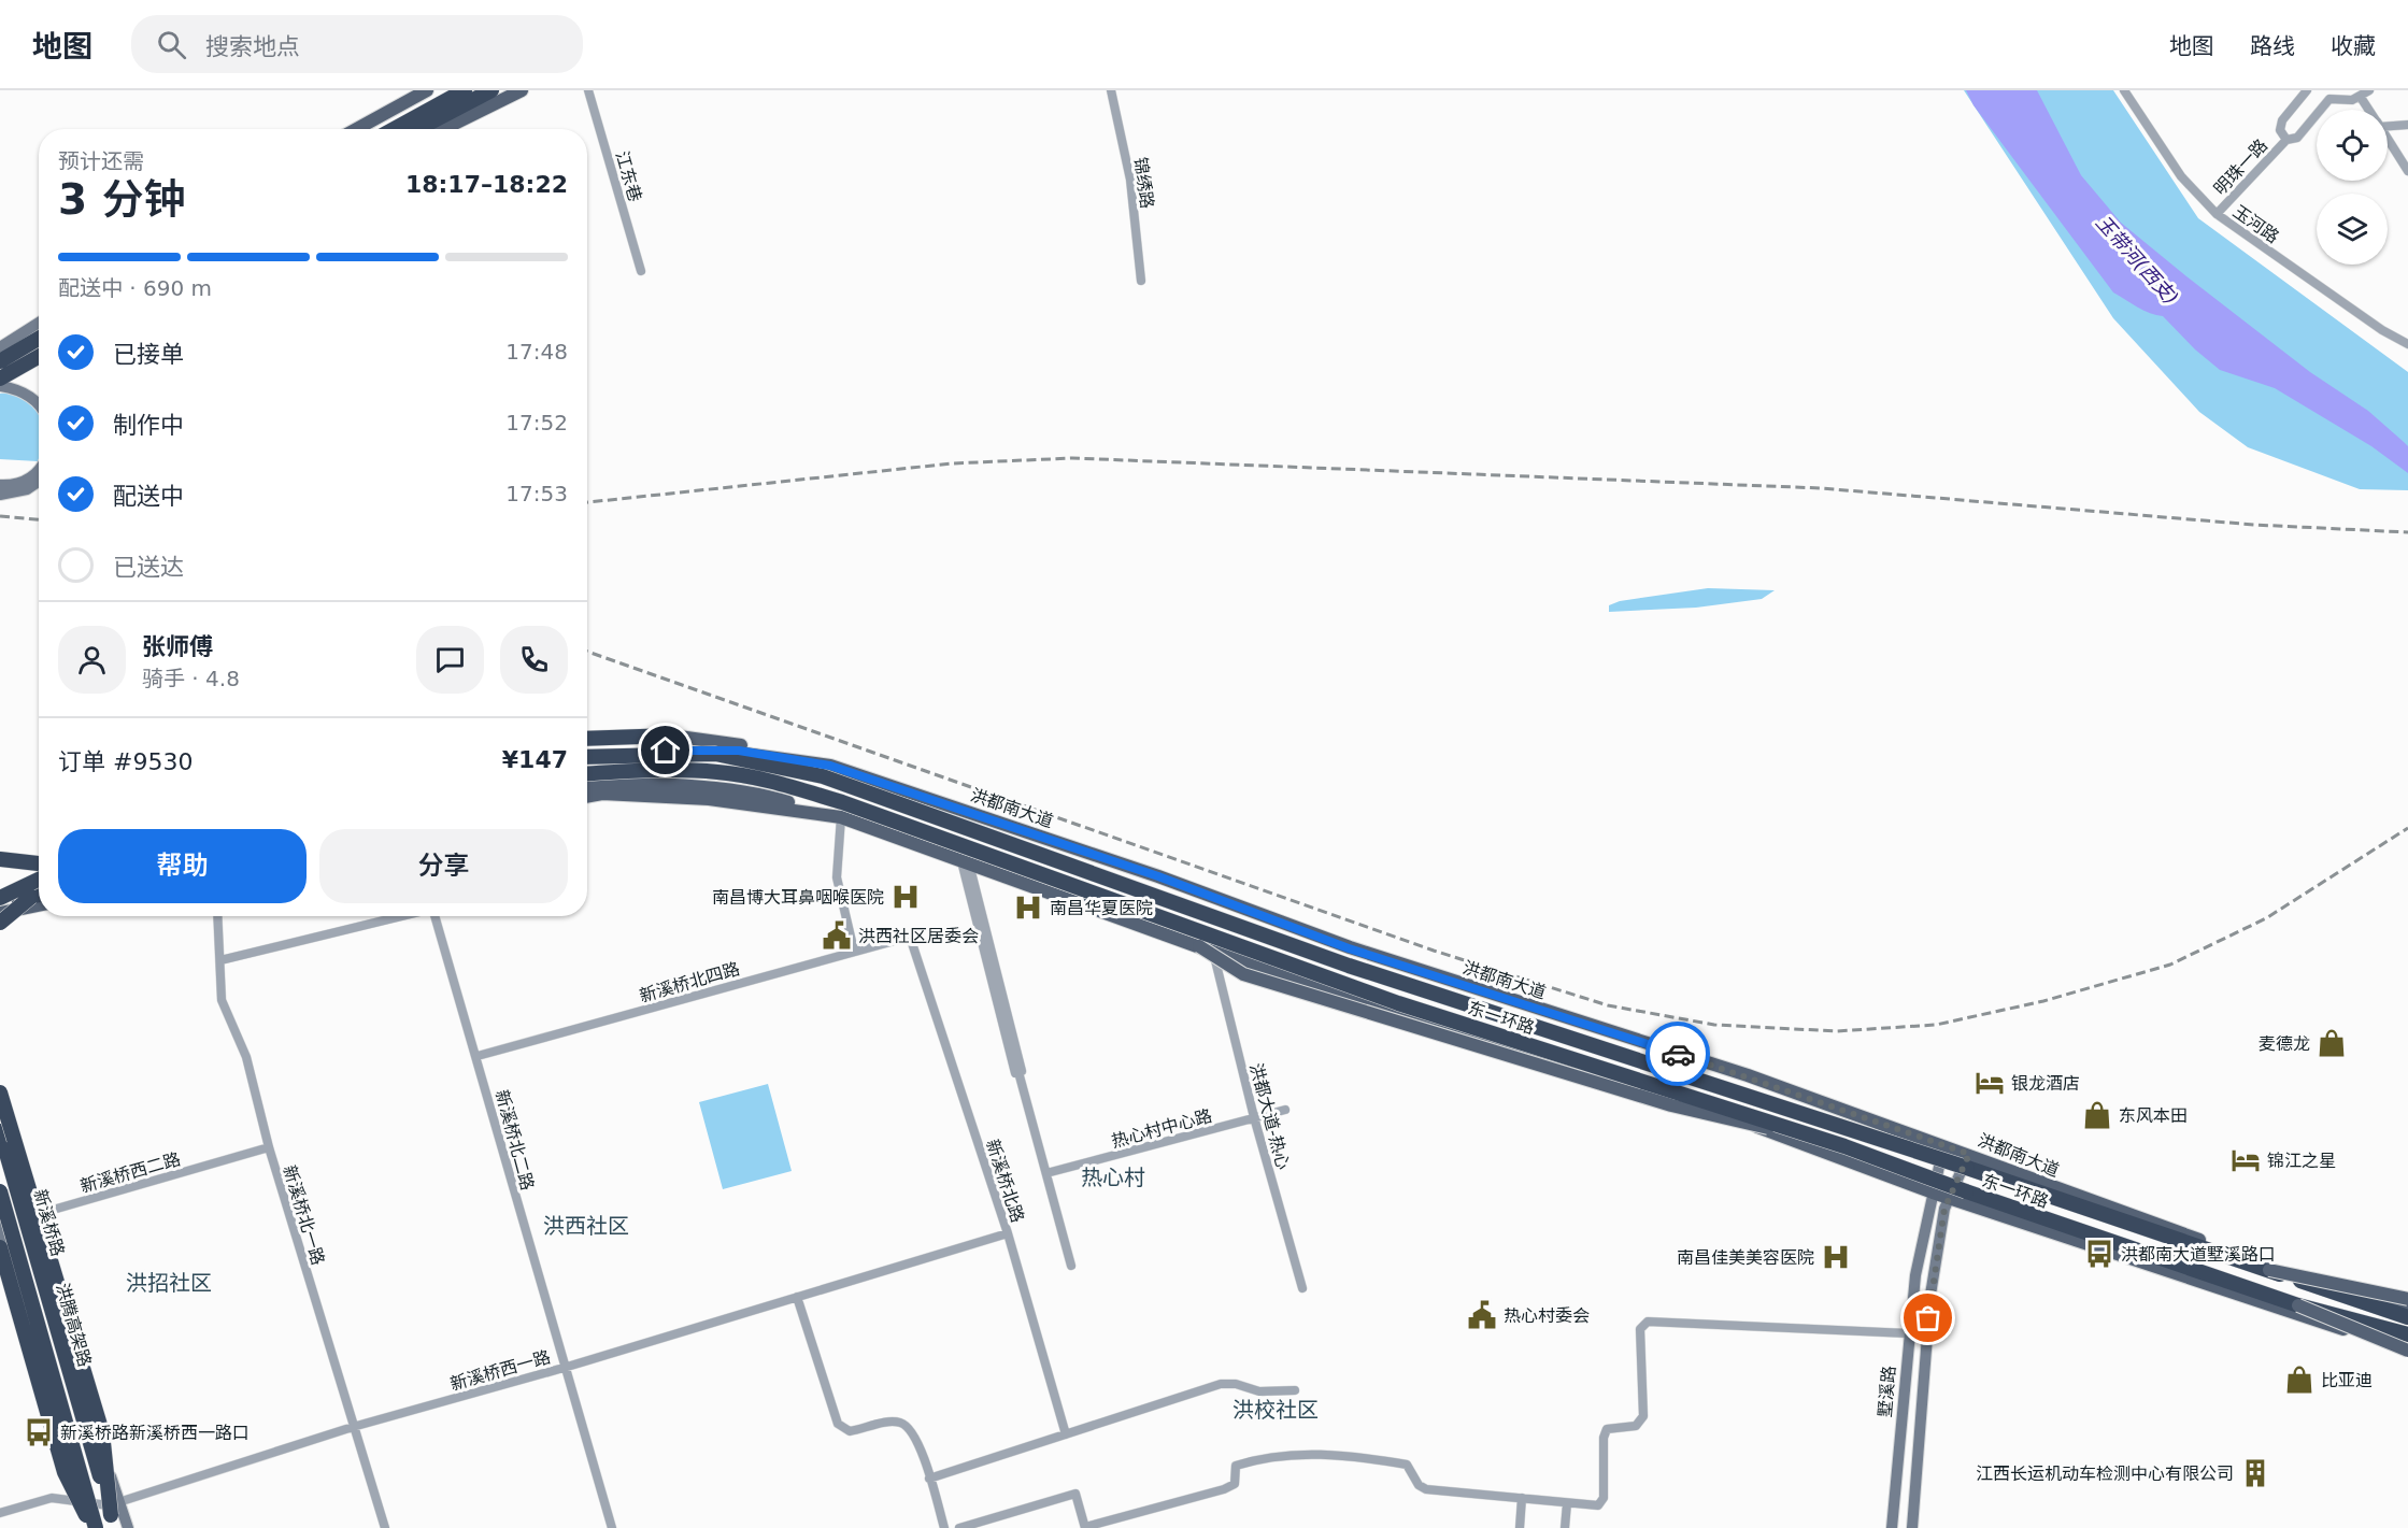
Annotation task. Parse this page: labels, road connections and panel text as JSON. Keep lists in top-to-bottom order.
{
  "streets": {
    "highway": ["东一环路", "洪腾高架路"],
    "main road": ["洪都南大道", "新溪桥路", "墅溪路"],
    "street": [
      "明珠一路",
      "江东巷",
      "锦绣路",
      "玉河路",
      "新溪桥北四路",
      "洪都大道-热心",
      "热心村中心路",
      "新溪桥北二路",
      "新溪桥西二路",
      "新溪桥北路",
      "新溪桥北一路",
      "新溪桥西一路"
    ]
  },
  "crossings": [
    ["明珠一路", "玉河路"],
    ["洪都南大道", "墅溪路"],
    ["新溪桥北四路", "新溪桥北二路"],
    ["新溪桥北四路", "新溪桥北路"],
    ["洪都大道-热心", "热心村中心路"],
    ["新溪桥北二路", "新溪桥西一路"],
    ["新溪桥西二路", "新溪桥北一路"],
    ["新溪桥西二路", "新溪桥路"],
    ["新溪桥北路", "新溪桥西一路"],
    ["新溪桥北一路", "新溪桥西一路"],
    ["新溪桥路", "新溪桥西一路"]
  ],
  "districts": [
    "热心村",
    "洪西社区",
    "洪招社区",
    "洪校社区"
  ],
  "water": ["玉带河(西支)"],
  "places": {
    "hospital": ["南昌博大耳鼻咽喉医院", "南昌华夏医院", "南昌佳美美容医院"],
    "public building": ["洪西社区居委会", "热心村委会"],
    "shop": ["麦德龙", "东风本田", "比亚迪"],
    "hotel": ["银龙酒店", "锦江之星"],
    "bus stop": ["洪都南大道墅溪路口", "新溪桥路新溪桥西一路口"],
    "building": ["江西长运机动车检测中心有限公司"]
  },
  "page": {
    "header": "地图",
    "search": "搜索地点",
    "nav": ["地图", "路线", "收藏"],
    "heading": ["3 分钟", "预计还需", "18:17–18:22"],
    "panel": [
      "张师傅",
      "骑手 · 4.8",
      "订单 #9530",
      "¥147"
    ],
    "bar": "配送中 · 690 m",
    "list": [
      ["已接单", "17:48"],
      ["制作中", "17:52"],
      ["配送中", "17:53"],
      "已送达"
    ],
    "buttons": ["帮助", "分享"]
  }
}
